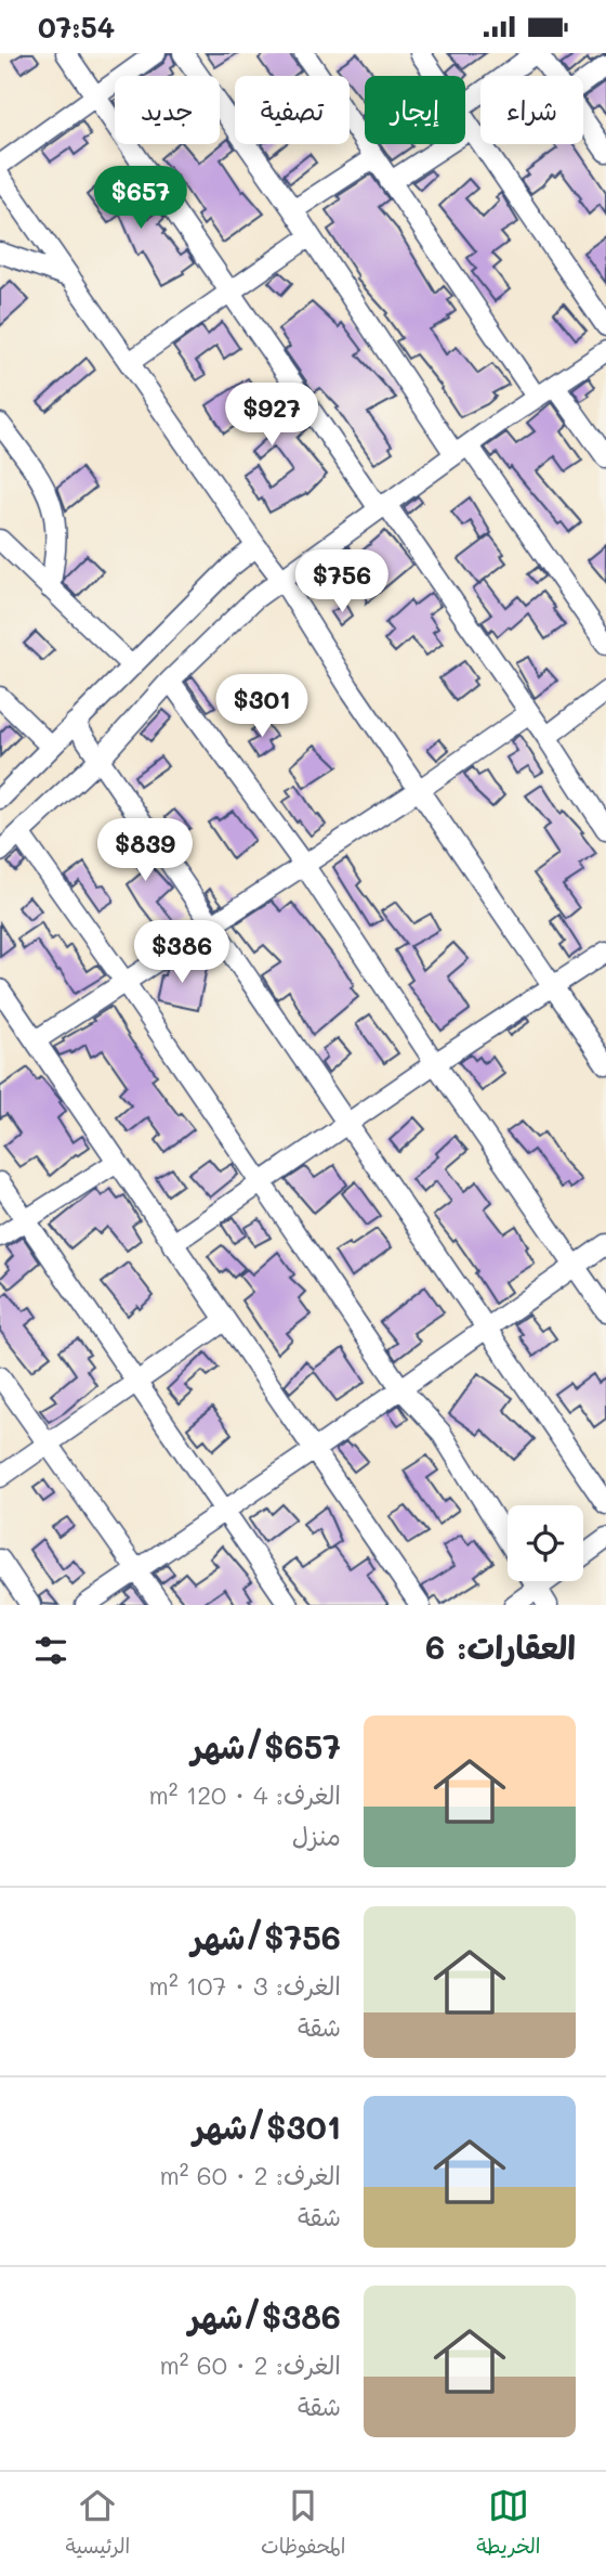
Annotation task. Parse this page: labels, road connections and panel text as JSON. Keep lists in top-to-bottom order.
{
  "page": {
    "status": "07:54",
    "chip": [
      "شراء",
      "إيجار",
      "تصفية",
      "جديد"
    ],
    "price": [
      "$657",
      "$927",
      "$756",
      "$301",
      "$839",
      "$386"
    ],
    "heading": "العقارات: 6",
    "list": [
      {
        "name": "$657/شهر",
        "note": "الغرف: 4 · 120 m² · منزل"
      },
      {
        "name": "$756/شهر",
        "note": "الغرف: 3 · 107 m² · شقة"
      },
      {
        "name": "$301/شهر",
        "note": "الغرف: 2 · 60 m² · شقة"
      },
      {
        "name": "$386/شهر",
        "note": "الغرف: 2 · 60 m² · شقة"
      }
    ],
    "tabs": ["الخريطة", "المحفوظات", "الرئيسية"]
  }
}
